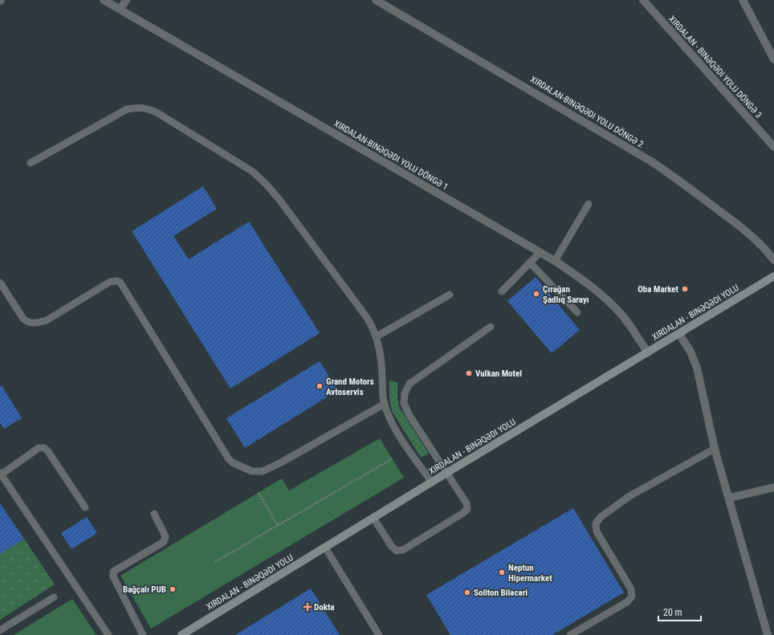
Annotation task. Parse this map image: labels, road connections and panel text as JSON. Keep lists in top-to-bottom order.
{
  "places": {
    "other": [
      "Oba Market",
      "Çırağan Şadlıq Sarayı",
      "Vulkan Motel",
      "Grand Motors Avtoservis",
      "Neptun Hipermarket",
      "Bağçalı PUB",
      "Soliton Biləcəri"
    ],
    "health": ["Dokta"]
  },
  "scale_bar": "20 m"
}
